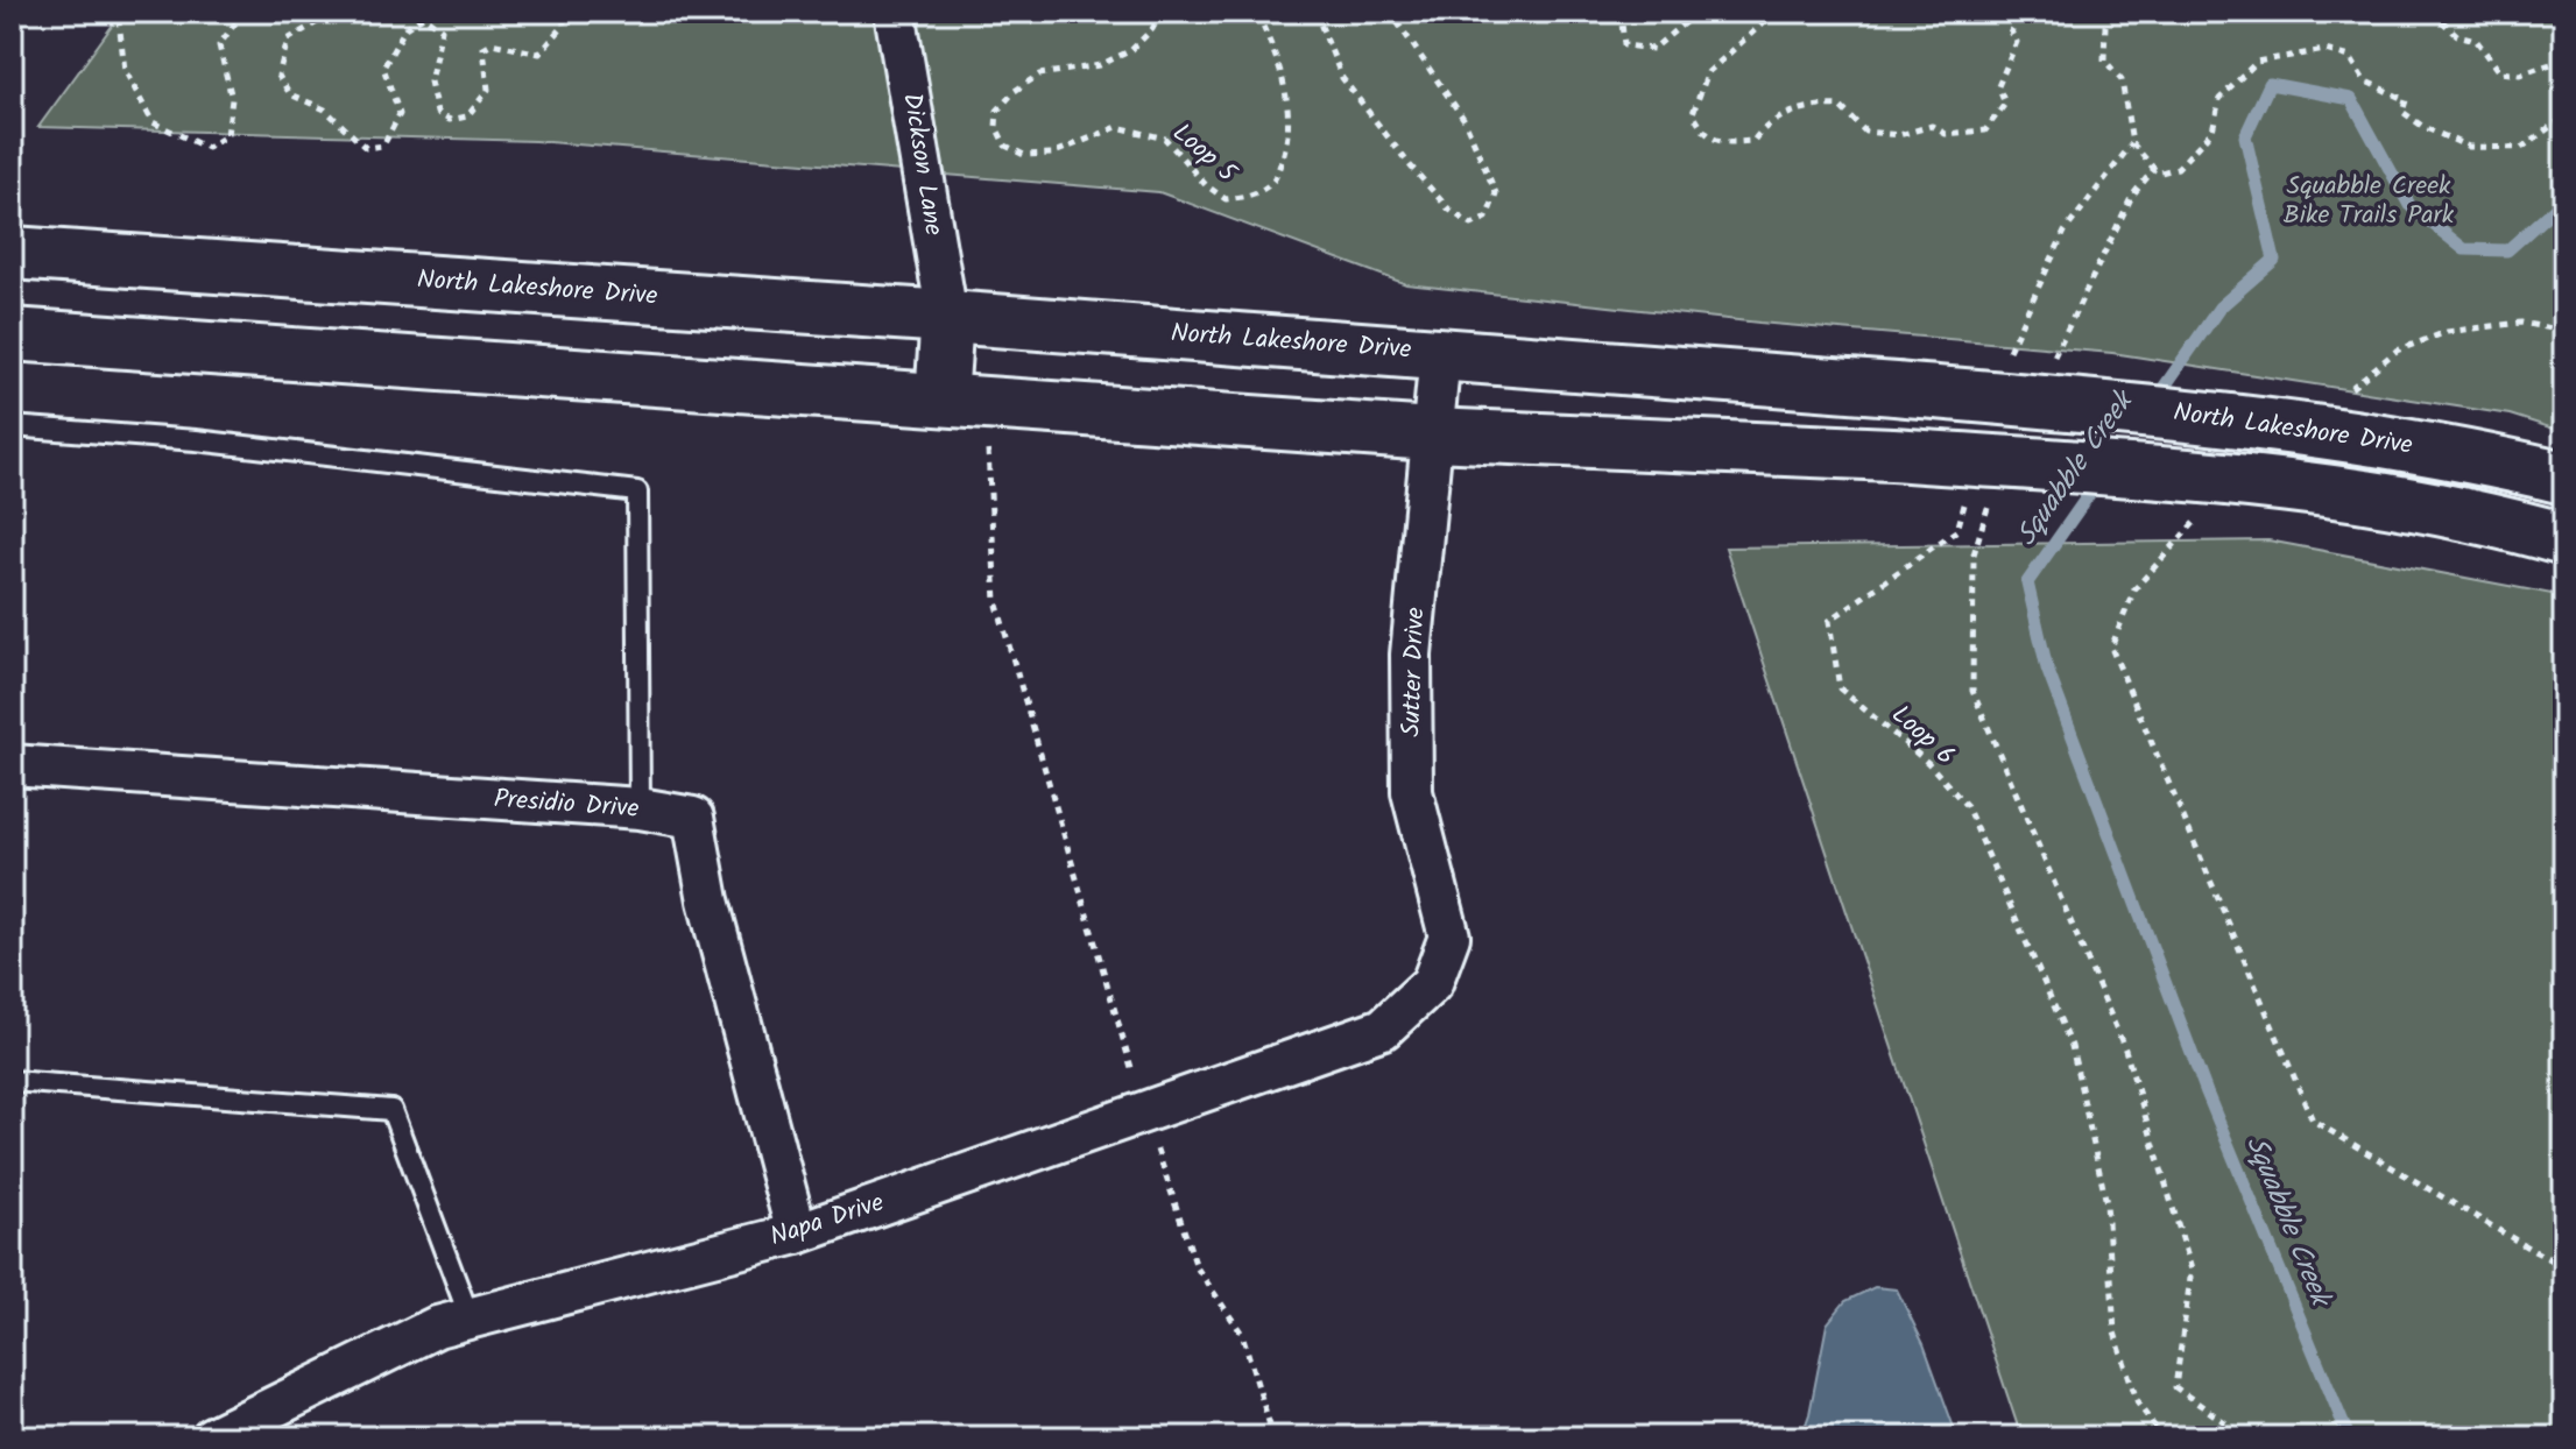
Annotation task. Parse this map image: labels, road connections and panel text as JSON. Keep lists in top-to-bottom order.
{
  "streets": {
    "main road": ["North Lakeshore Drive"],
    "street": [
      "Dickson Lane",
      "Sutter Drive",
      "Presidio Drive",
      "Napa Drive"
    ],
    "path": ["Loop 5", "Loop 6"]
  },
  "crossings": [
    ["Dickson Lane", "North Lakeshore Drive"],
    ["North Lakeshore Drive", "Sutter Drive"],
    ["Sutter Drive", "Napa Drive"],
    ["Presidio Drive", "Napa Drive"]
  ],
  "water": ["Squabble Creek"],
  "parks": ["Squabble Creek Bike Trails Park"]
}
